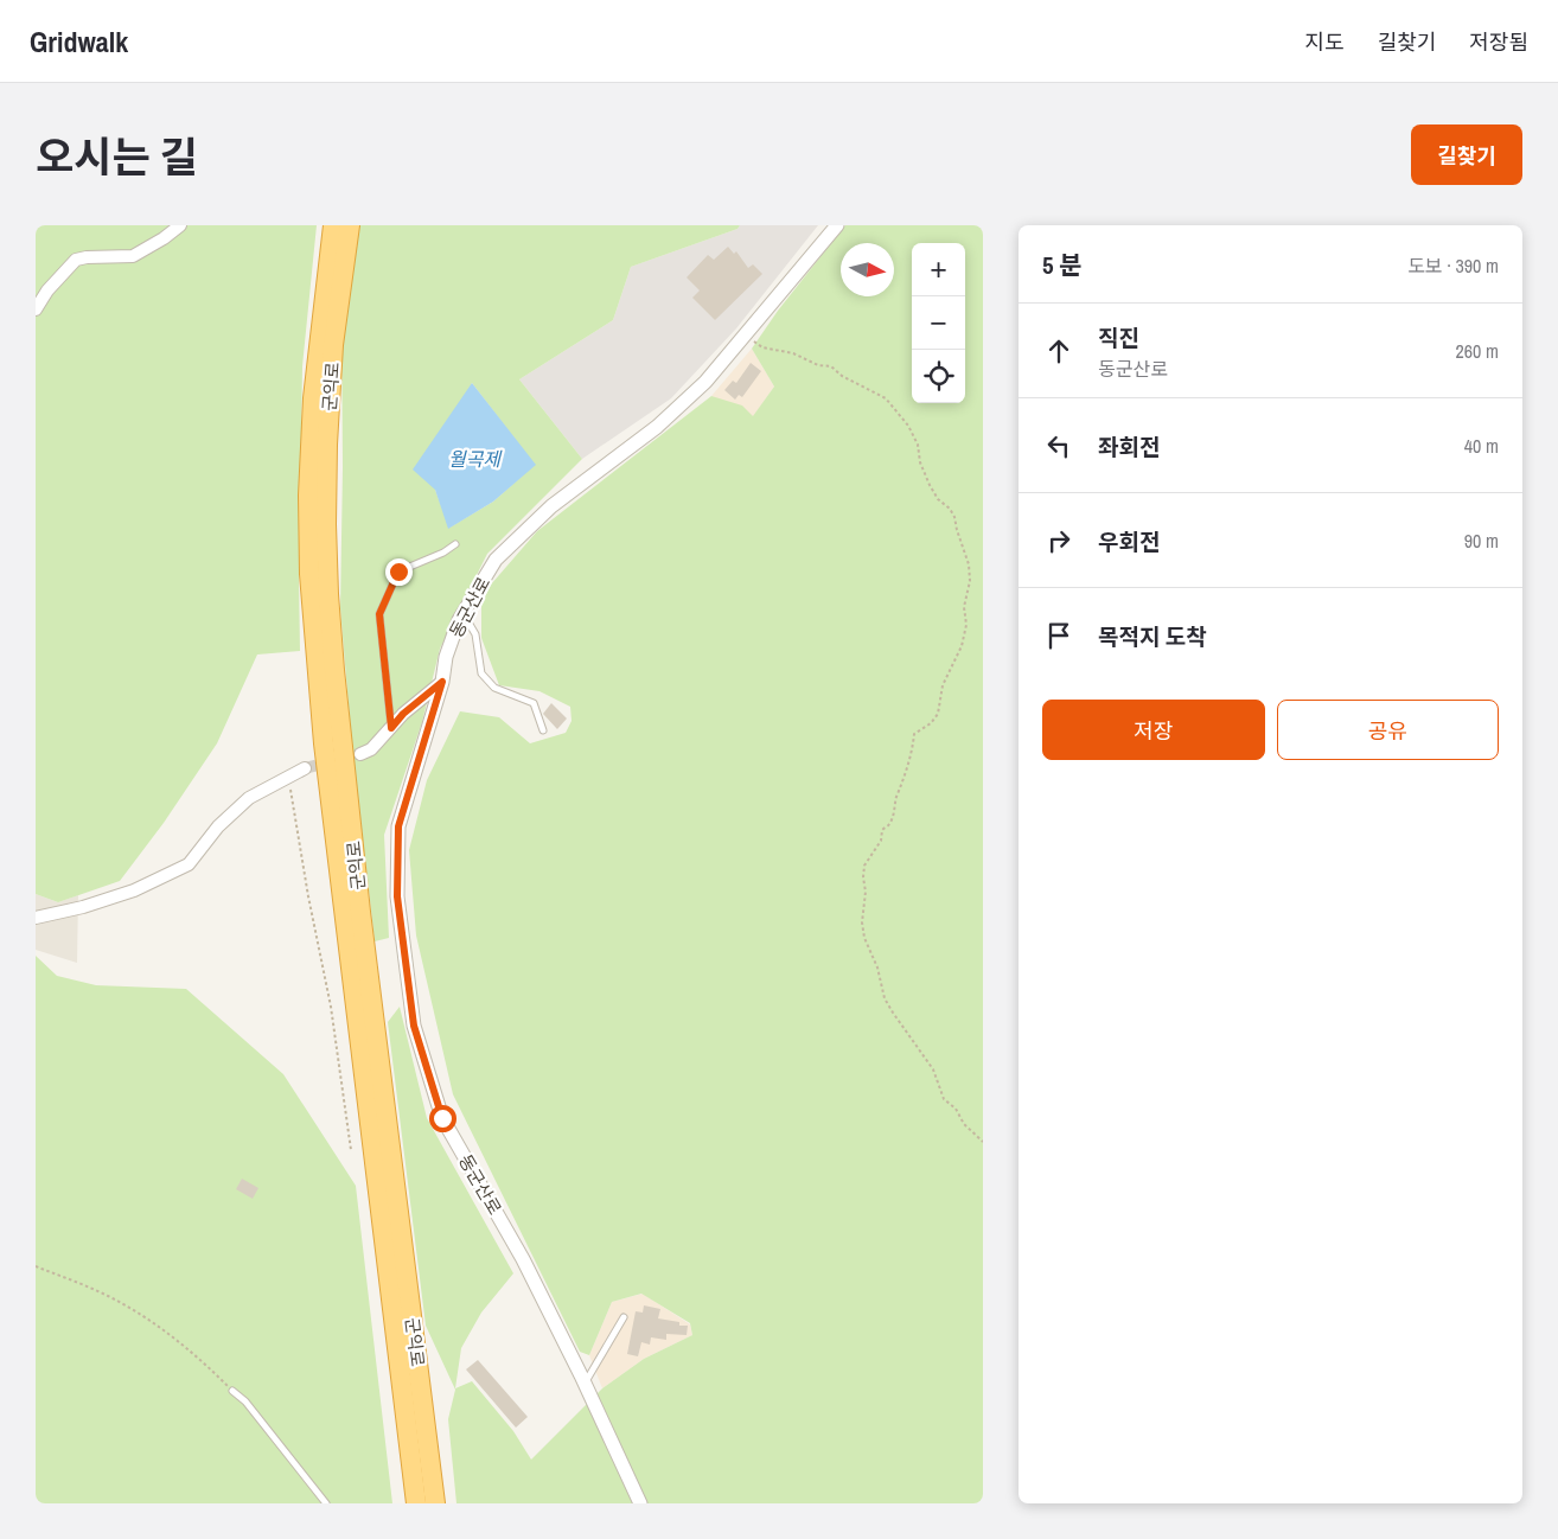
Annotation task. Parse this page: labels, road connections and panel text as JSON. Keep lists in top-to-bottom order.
{
  "streets": {
    "highway": ["군익로"],
    "street": ["동군산로"]
  },
  "water": ["월곡제"],
  "north": "right",
  "page": {
    "header": "Gridwalk",
    "nav": ["지도", "길찾기", "저장됨"],
    "title": "오시는 길",
    "buttons": [
      "길찾기",
      ["저장", "공유"]
    ],
    "heading": ["5 분", "도보 · 390 m"],
    "map_buttons": ["+", "−"],
    "list": [
      ["직진", "동군산로", "260 m"],
      ["좌회전", "40 m"],
      ["우회전", "90 m"],
      "목적지 도착"
    ]
  }
}
